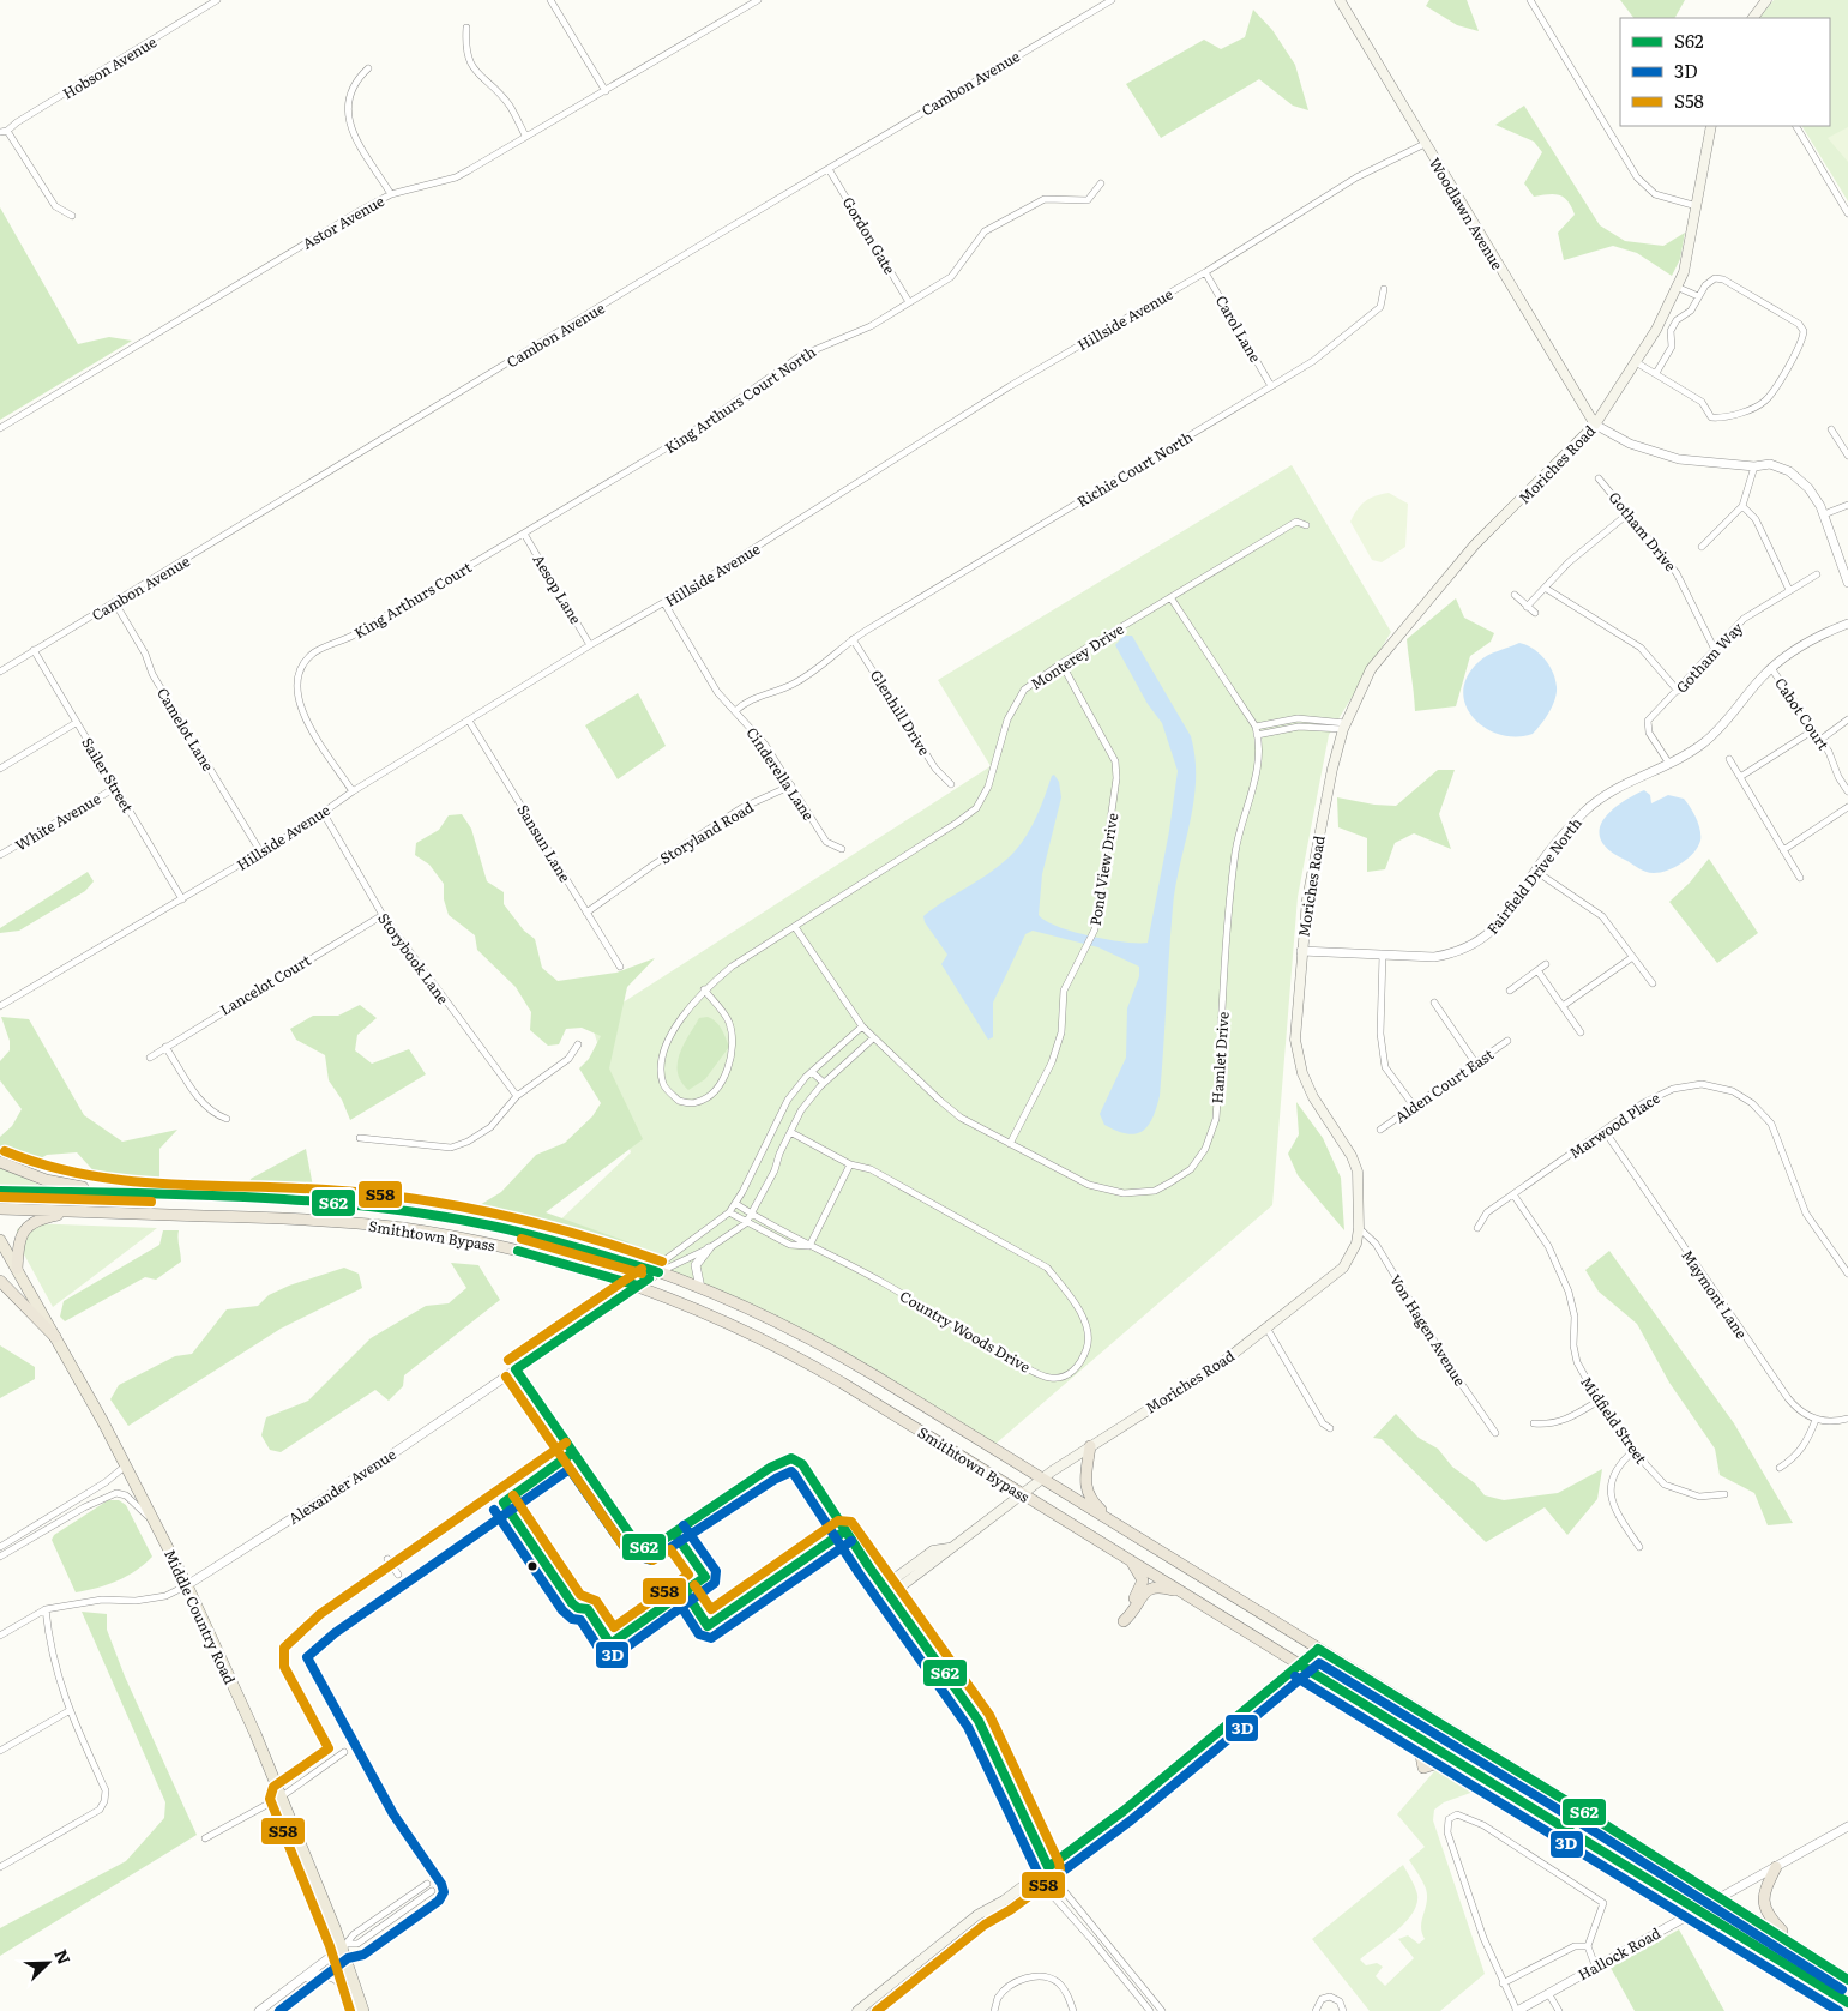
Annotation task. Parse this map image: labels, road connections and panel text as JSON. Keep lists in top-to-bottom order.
{
  "streets": {
    "highway": ["Smithtown Bypass"],
    "main road": ["Woodlawn Avenue", "Moriches Road", "Middle Country Road"],
    "street": [
      "Hobson Avenue",
      "Cambon Avenue",
      "Astor Avenue",
      "Gordon Gate",
      "Hillside Avenue",
      "Carol Lane",
      "King Arthurs Court North",
      "Richie Court North",
      "Gotham Drive",
      "Aesop Lane",
      "King Arthurs Court",
      "Monterey Drive",
      "Gotham Way",
      "Glenhill Drive",
      "Cabot Court",
      "Camelot Lane",
      "Cinderella Lane",
      "Sailer Street",
      "White Avenue",
      "Storyland Road",
      "Sansun Lane",
      "Pond View Drive",
      "Fairfield Drive North",
      "Storybook Lane",
      "Lancelot Court",
      "Hamlet Drive",
      "Alden Court East",
      "Marwood Place",
      "Maymont Lane",
      "Von Hagen Avenue",
      "Country Woods Drive",
      "Midfield Street",
      "Alexander Avenue",
      "Hallock Road"
    ]
  },
  "crossings": [
    ["Cambon Avenue", "Gordon Gate"],
    ["Cambon Avenue", "Camelot Lane"],
    ["Cambon Avenue", "Sailer Street"],
    ["Woodlawn Avenue", "Hillside Avenue"],
    ["Woodlawn Avenue", "Moriches Road"],
    ["Gordon Gate", "King Arthurs Court North"],
    ["Hillside Avenue", "Carol Lane"],
    ["Hillside Avenue", "Aesop Lane"],
    ["Hillside Avenue", "King Arthurs Court"],
    ["Hillside Avenue", "Camelot Lane"],
    ["Hillside Avenue", "Cinderella Lane"],
    ["Hillside Avenue", "Sailer Street"],
    ["Hillside Avenue", "Sansun Lane"],
    ["Hillside Avenue", "Storybook Lane"],
    ["Carol Lane", "Richie Court North"],
    ["King Arthurs Court North", "King Arthurs Court"],
    ["Moriches Road", "Fairfield Drive North"],
    ["Moriches Road", "Smithtown Bypass"],
    ["Moriches Road", "Von Hagen Avenue"],
    ["Richie Court North", "Glenhill Drive"],
    ["Gotham Drive", "Gotham Way"],
    ["Aesop Lane", "King Arthurs Court"],
    ["Monterey Drive", "Pond View Drive"],
    ["Monterey Drive", "Hamlet Drive"],
    ["Gotham Way", "Fairfield Drive North"],
    ["Cabot Court", "Fairfield Drive North"],
    ["Cinderella Lane", "Storyland Road"],
    ["Sailer Street", "White Avenue"],
    ["Storyland Road", "Sansun Lane"],
    ["Pond View Drive", "Hamlet Drive"],
    ["Storybook Lane", "Lancelot Court"],
    ["Marwood Place", "Maymont Lane"],
    ["Marwood Place", "Midfield Street"],
    ["Smithtown Bypass", "Alexander Avenue"],
    ["Smithtown Bypass", "Hallock Road"],
    ["Alexander Avenue", "Middle Country Road"]
  ],
  "lines": ["transit line S58", "transit line S62", "transit line 3D"],
  "legend": ["S62", "3D", "S58"],
  "north": "top right"
}
